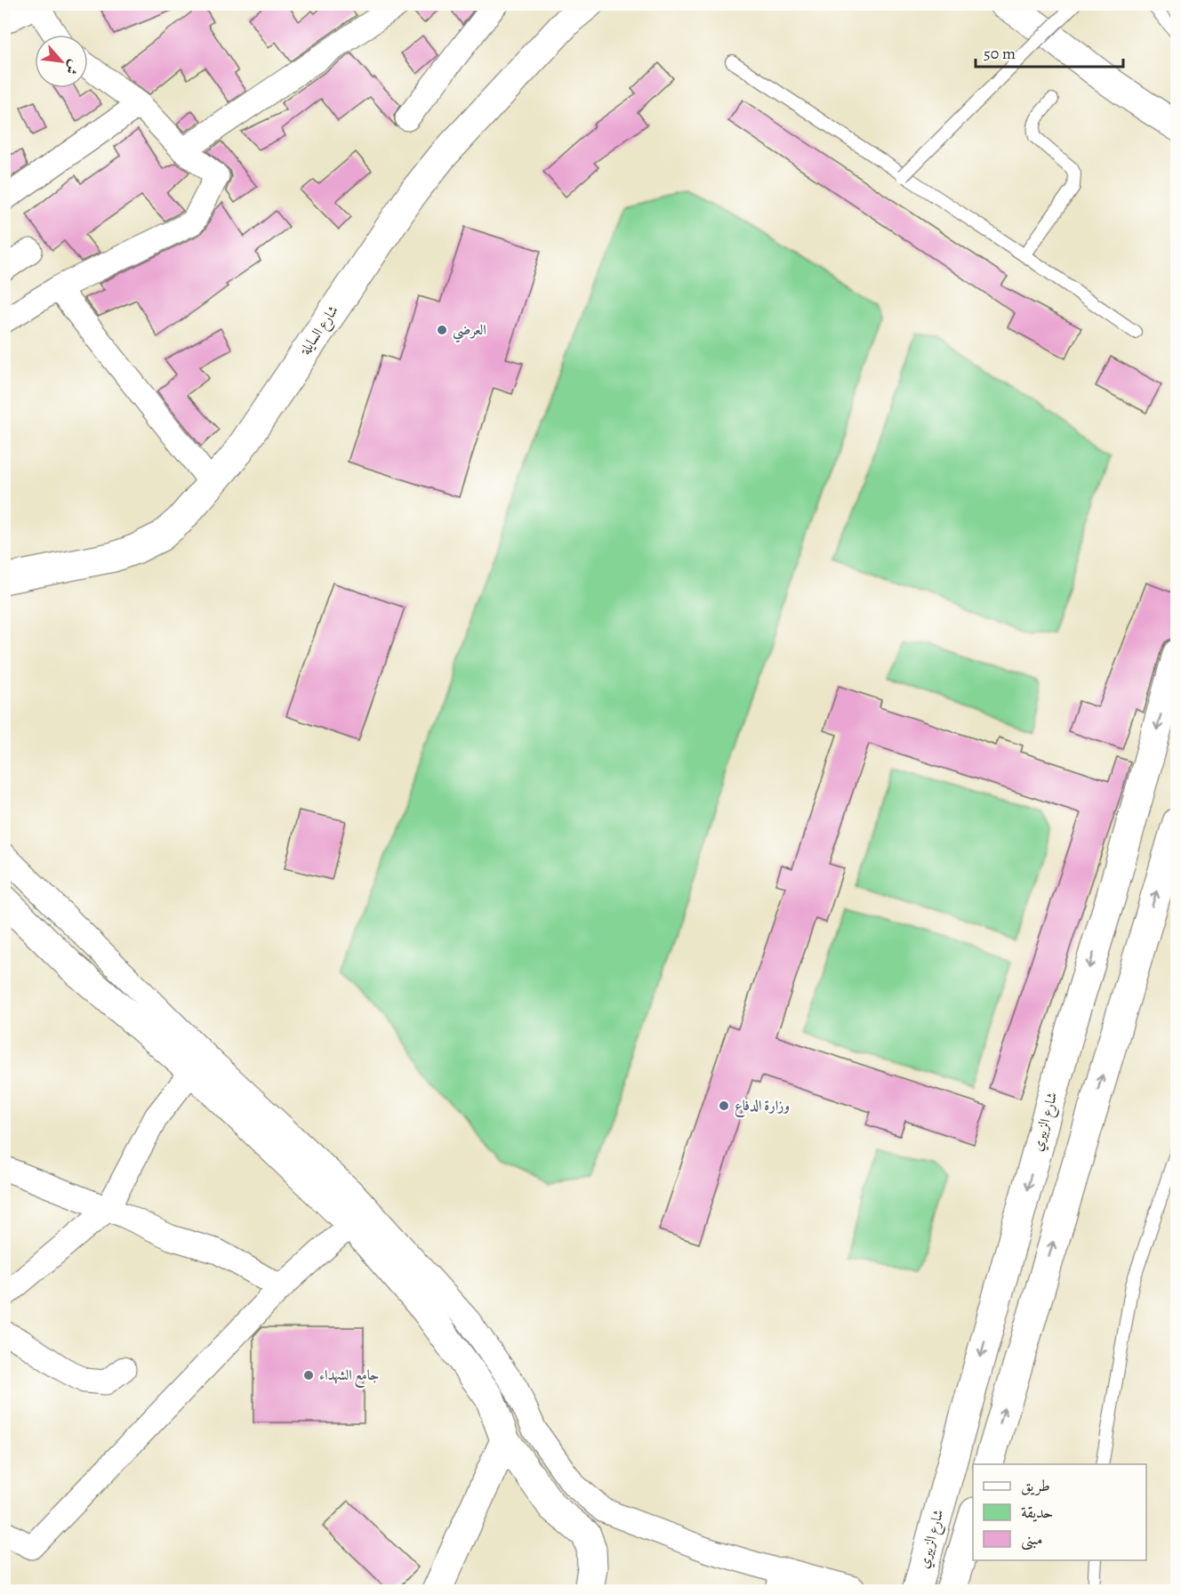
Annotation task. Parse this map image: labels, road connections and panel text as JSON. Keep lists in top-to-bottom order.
{
  "streets": {
    "main road": ["شارع السايلة", "شارع الزبيري"]
  },
  "places": ["العرضي", "وزارة الدفاع", "جامع الشهداء"],
  "legend": ["طريق", "حديقة", "مبنى"],
  "scale_bar": "50 m",
  "north": "bottom right"
}
